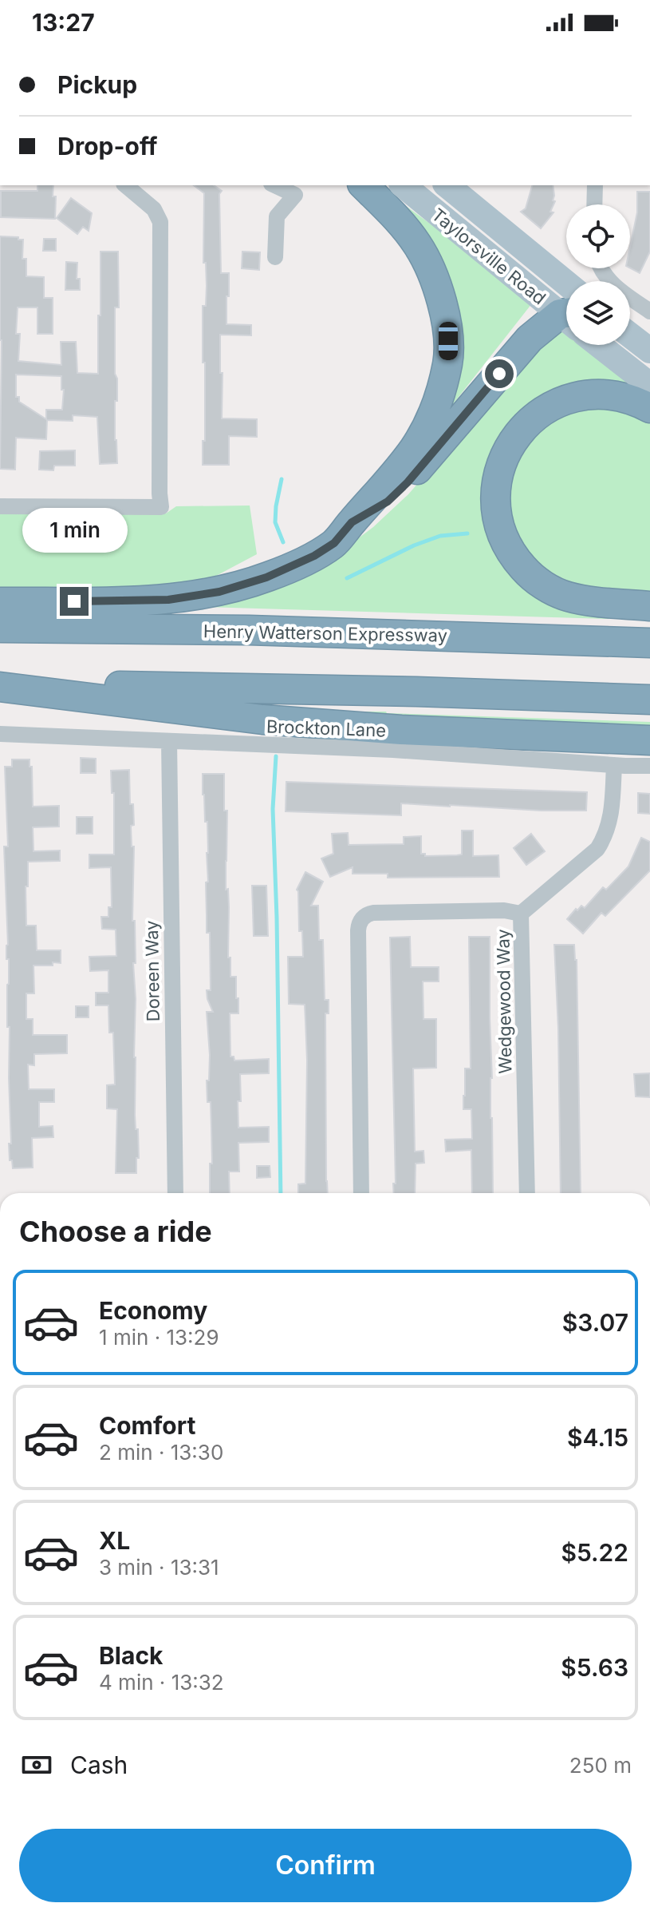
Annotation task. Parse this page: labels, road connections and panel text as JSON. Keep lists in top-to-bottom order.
{
  "streets": {
    "highway": ["Henry Watterson Expressway"],
    "main road": ["Taylorsville Road"],
    "street": ["Brockton Lane", "Doreen Way", "Wedgewood Way"]
  },
  "crossings": [
    ["Brockton Lane", "Doreen Way"],
    ["Brockton Lane", "Wedgewood Way"]
  ],
  "page": {
    "status": "13:27",
    "banner": ["Pickup", "Drop-off"],
    "bubble": "1 min",
    "heading": "Choose a ride",
    "list": [
      {
        "name": "Economy",
        "note": "1 min · 13:29",
        "value": "$3.07"
      },
      {
        "name": "Comfort",
        "note": "2 min · 13:30",
        "value": "$4.15"
      },
      {
        "name": "XL",
        "note": "3 min · 13:31",
        "value": "$5.22"
      },
      {
        "name": "Black",
        "note": "4 min · 13:32",
        "value": "$5.63"
      }
    ],
    "pay": ["Cash", "250 m"],
    "buttons": "Confirm"
  }
}
